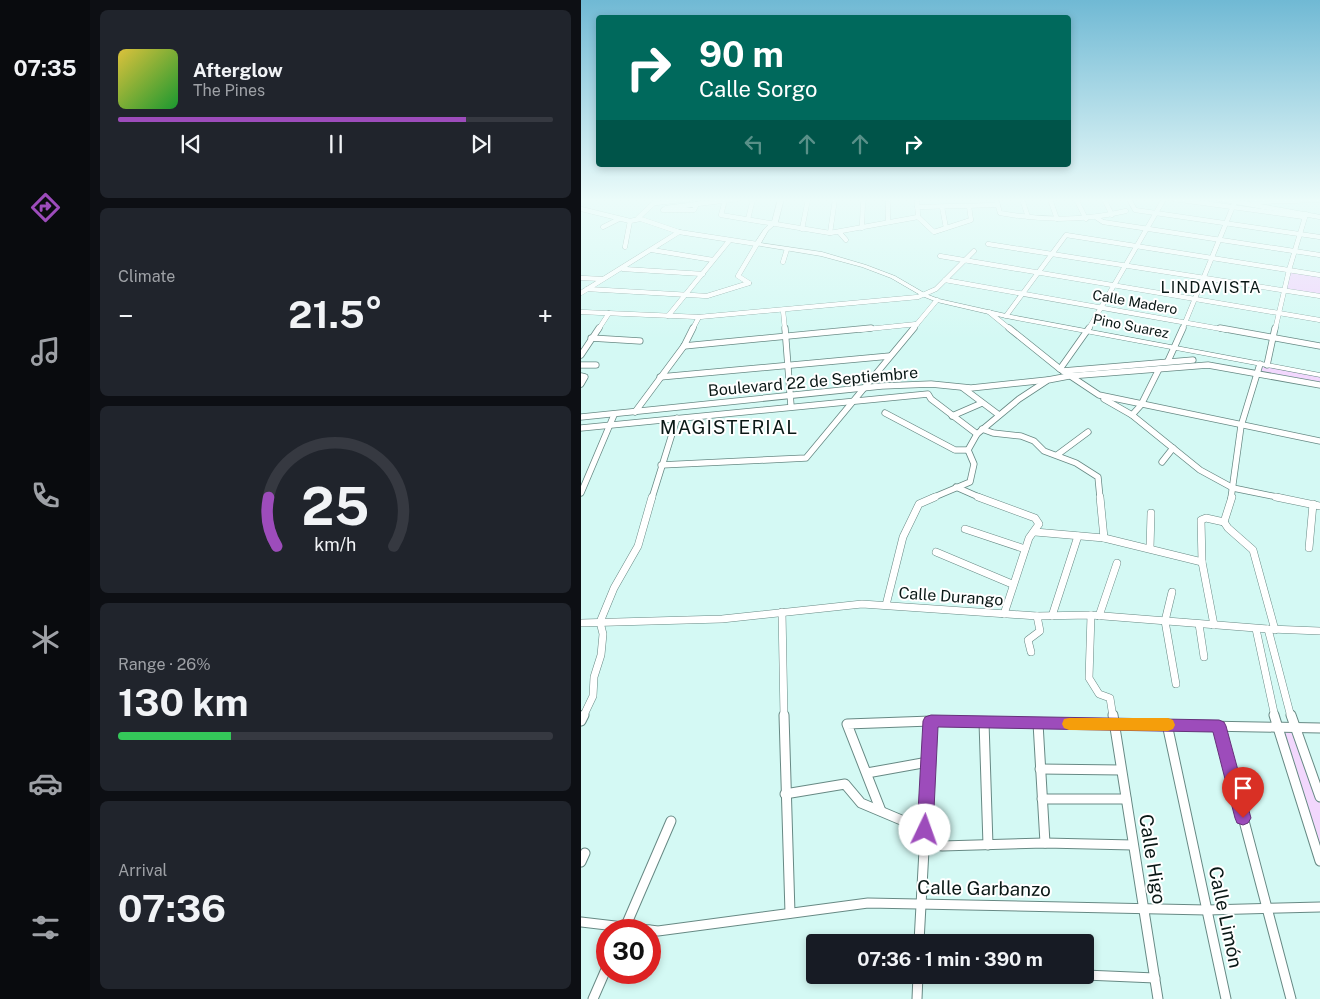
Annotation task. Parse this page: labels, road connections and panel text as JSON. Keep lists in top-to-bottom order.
{
  "streets": {
    "street": [
      "Calle Madero",
      "Pino Suarez",
      "Boulevard 22 de Septiembre",
      "Calle Durango",
      "Calle Higo",
      "Calle Garbanzo",
      "Calle Limón"
    ]
  },
  "crossings": [
    ["Calle Durango", "Calle Higo"],
    ["Calle Higo", "Calle Garbanzo"],
    ["Calle Garbanzo", "Calle Limón"]
  ],
  "districts": ["LINDAVISTA", "MAGISTERIAL"],
  "page": {
    "tabs": "07:35",
    "turn": ["90 m", "Calle Sorgo"],
    "song": ["Afterglow", "The Pines"],
    "tile": [
      "Climate",
      ["Range · 26%", "130 km"],
      ["Arrival", "07:36"]
    ],
    "heat": ["−", "21.5°", "+"],
    "limit": "30",
    "trip": "07:36 · 1 min · 390 m",
    "gauge": ["25", "km/h"]
  }
}
